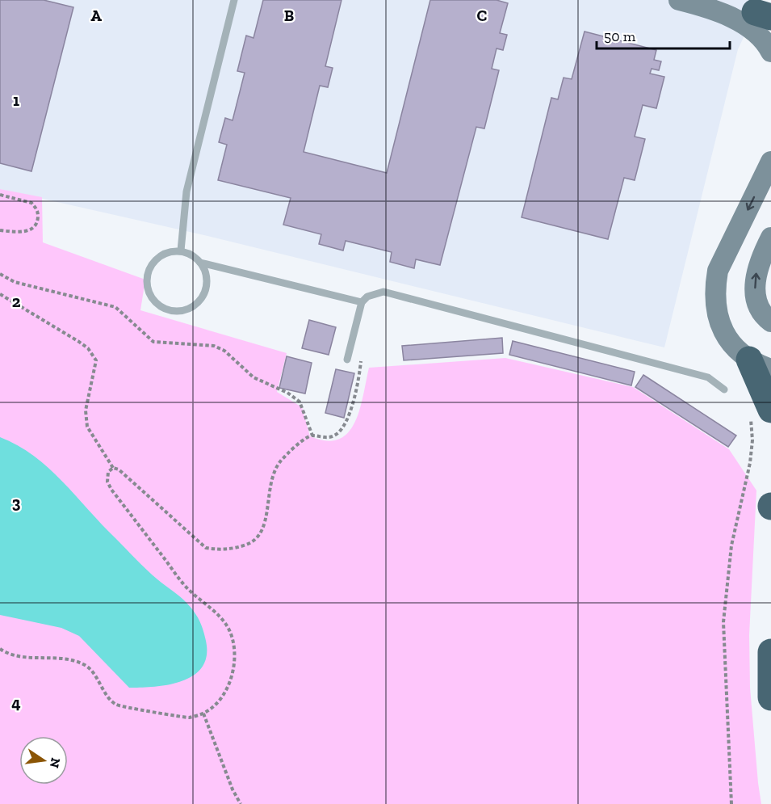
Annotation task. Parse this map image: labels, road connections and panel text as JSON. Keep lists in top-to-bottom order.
{
  "scale_bar": "50 m",
  "north": "right",
  "grid": {
    "columns": ["A", "B", "C"],
    "rows": [
      "1",
      "2",
      "3",
      "4"
    ]
  }
}
